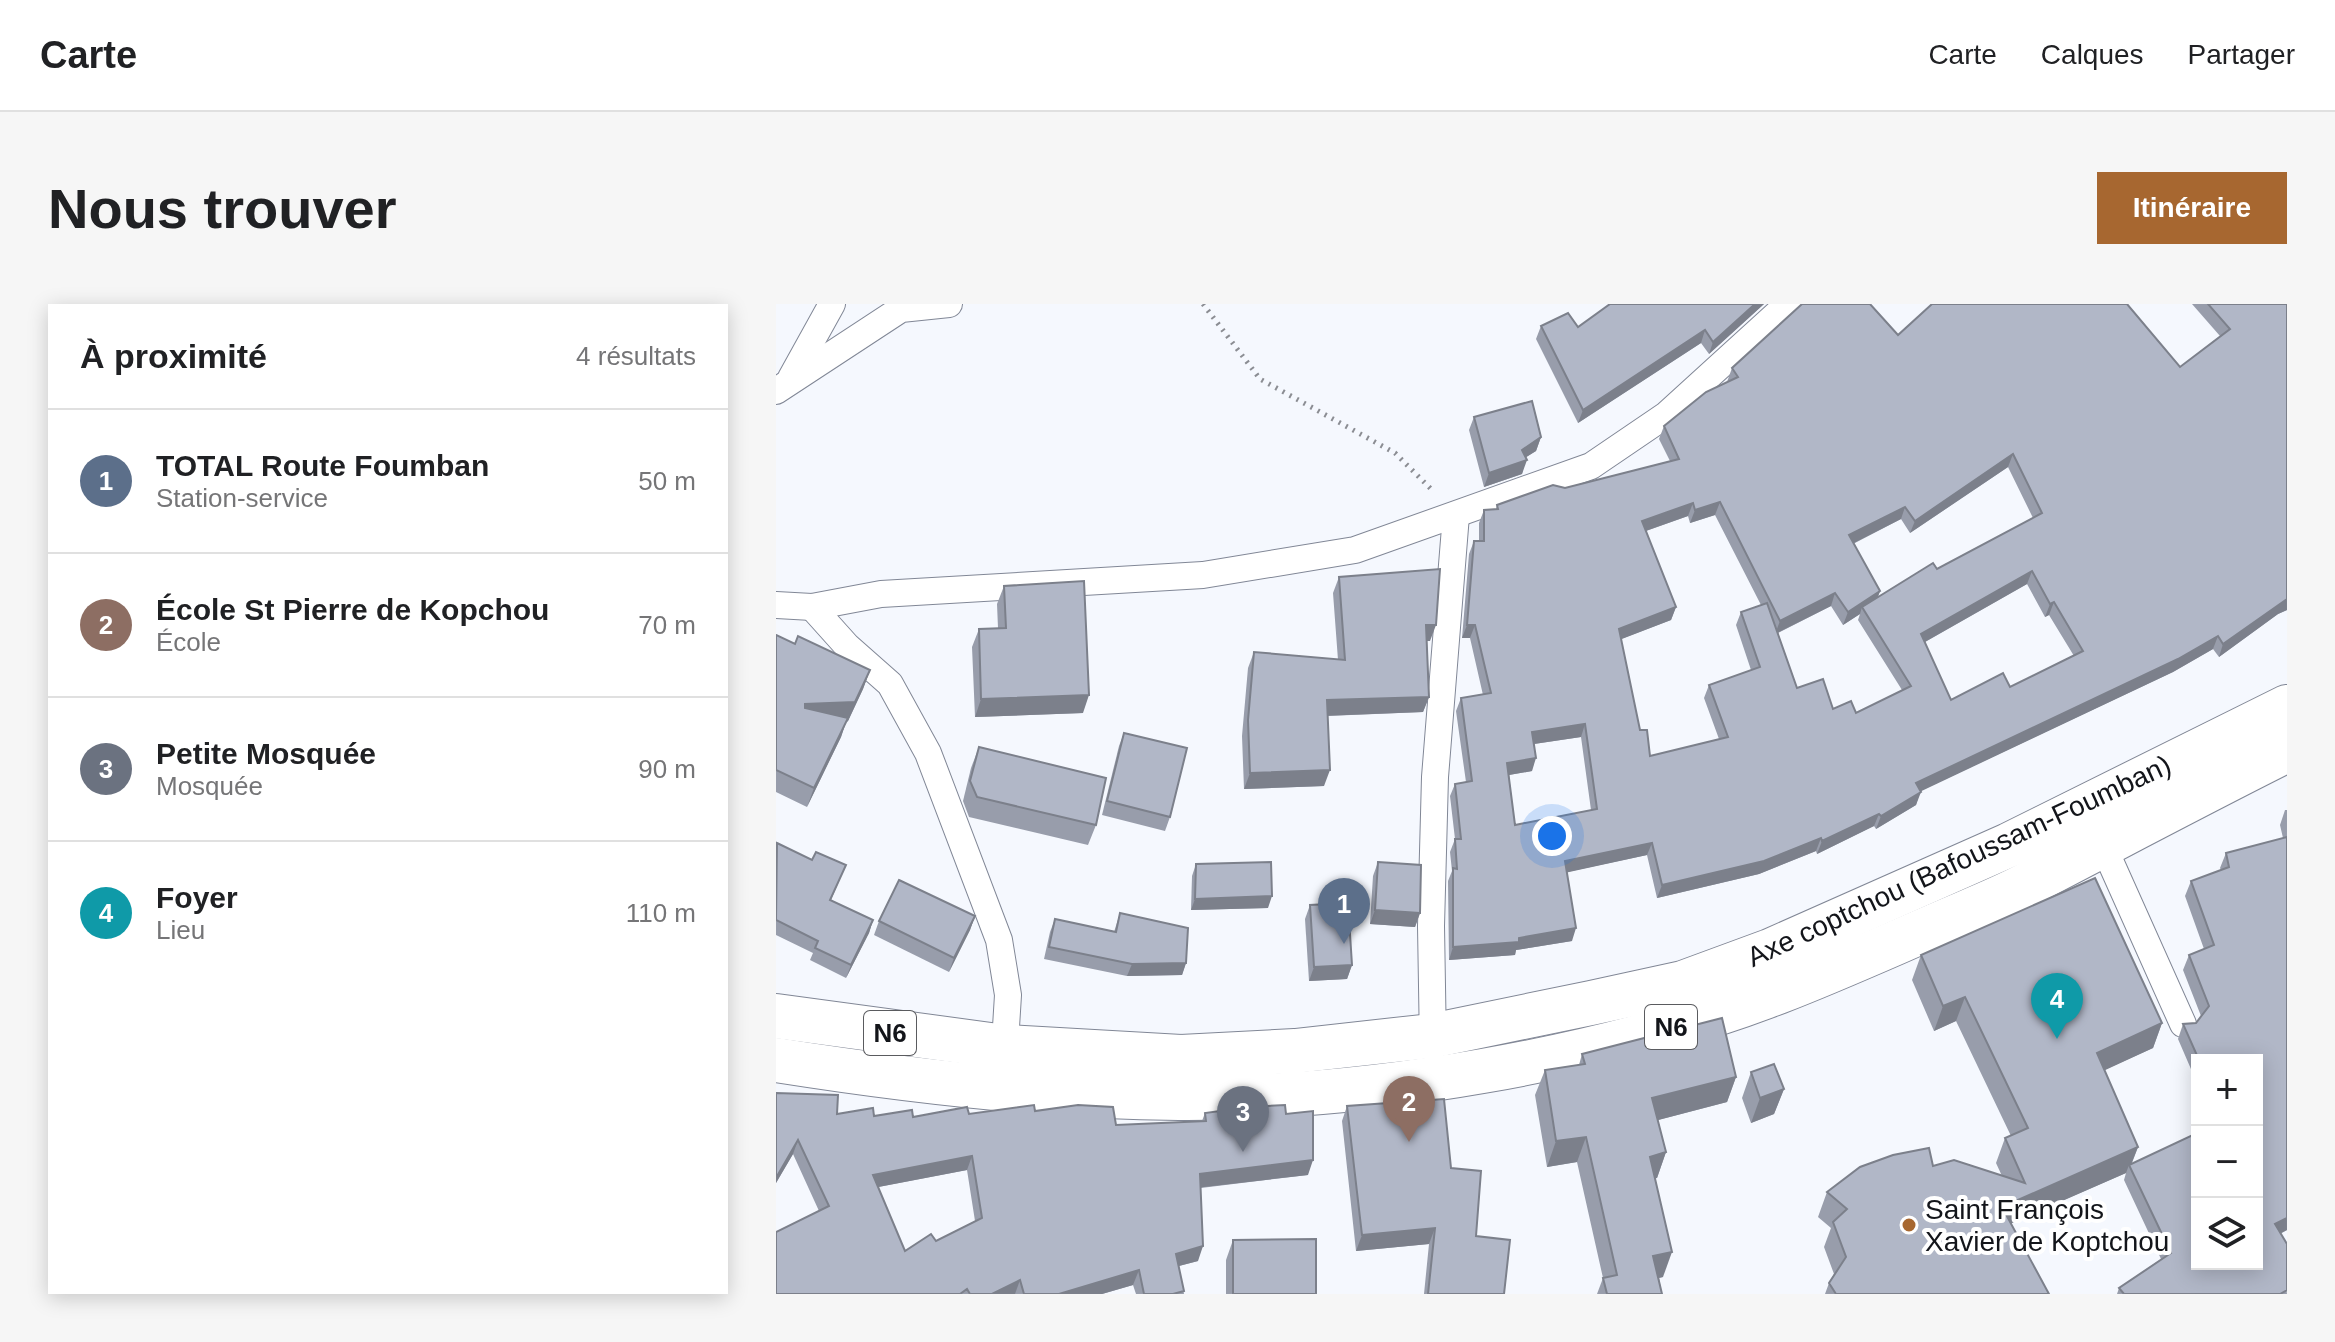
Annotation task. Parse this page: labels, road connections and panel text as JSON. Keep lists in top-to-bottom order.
{
  "streets": {
    "highway": ["Axe coptchou (Bafoussam-Foumban)", "N6"]
  },
  "crossings": [
    ["Axe coptchou (Bafoussam-Foumban)", "N6"]
  ],
  "places": ["Saint François Xavier de Koptchou"],
  "page": {
    "header": "Carte",
    "nav": ["Carte", "Calques", "Partager"],
    "buttons": "Itinéraire",
    "title": "Nous trouver",
    "heading": ["À proximité", "4 résultats"],
    "list": [
      {
        "mark": "1",
        "name": "TOTAL Route Foumban",
        "note": "Station-service",
        "value": "50 m"
      },
      {
        "mark": "2",
        "name": "École St Pierre de Kopchou",
        "note": "École",
        "value": "70 m"
      },
      {
        "mark": "3",
        "name": "Petite Mosquée",
        "note": "Mosquée",
        "value": "90 m"
      },
      {
        "mark": "4",
        "name": "Foyer",
        "note": "Lieu",
        "value": "110 m"
      }
    ],
    "pins": [
      "1",
      "4",
      "2",
      "3"
    ],
    "map_buttons": ["+", "−"]
  }
}
